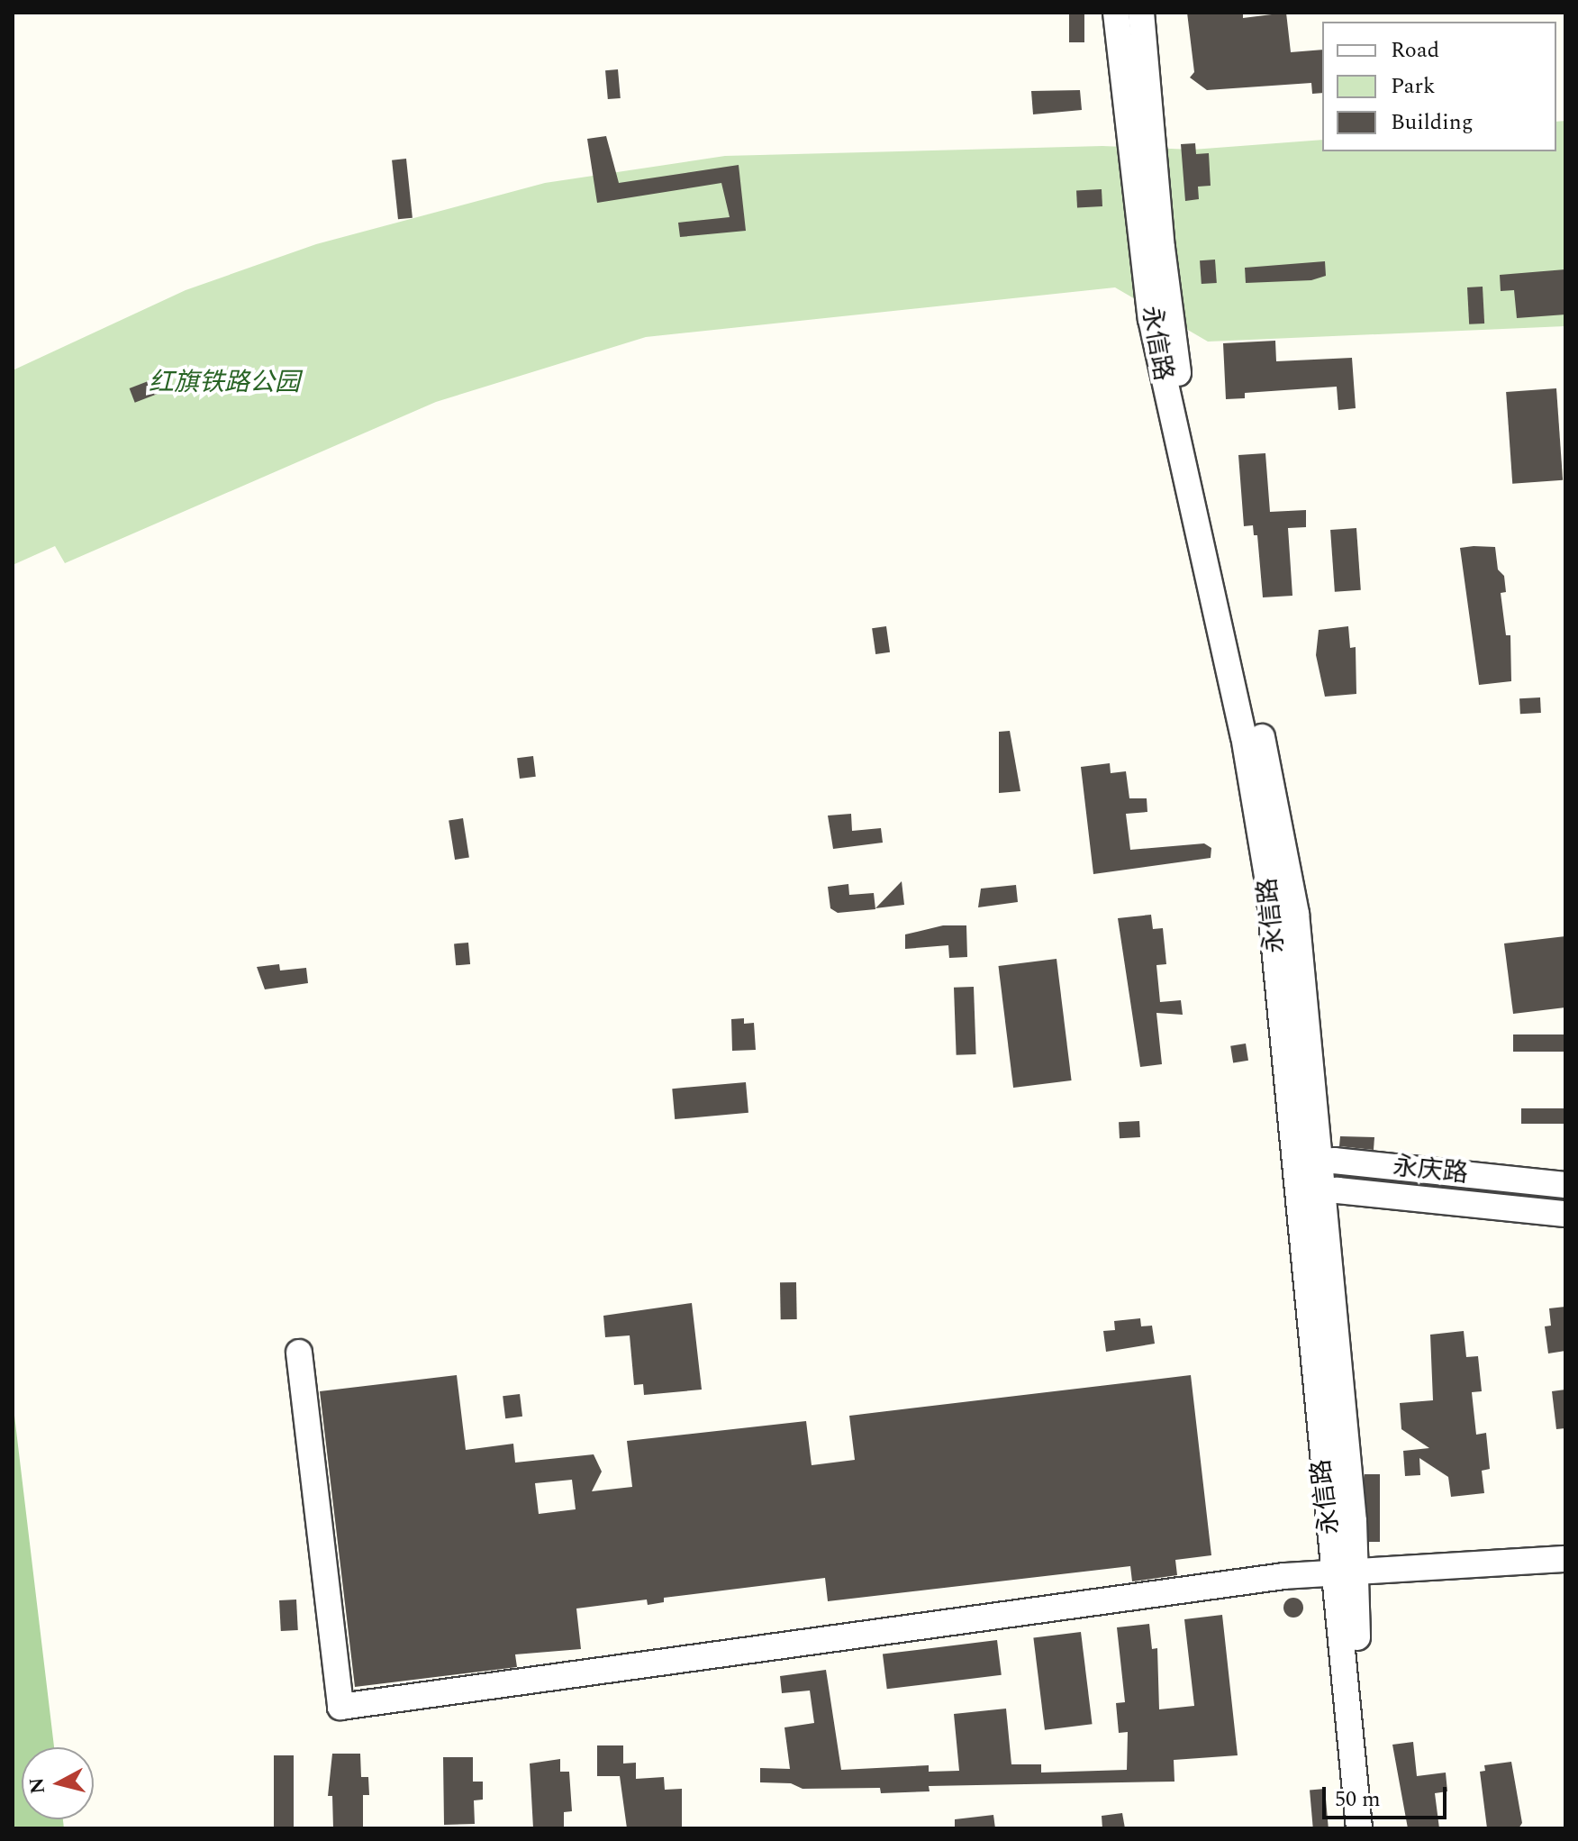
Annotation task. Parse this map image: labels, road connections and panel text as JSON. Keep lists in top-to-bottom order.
{
  "streets": {
    "street": ["永信路", "永庆路"]
  },
  "crossings": [
    ["永信路", "永庆路"]
  ],
  "parks": ["红旗铁路公园"],
  "legend": ["Road", "Park", "Building"],
  "scale_bar": "50 m",
  "north": "left"
}
